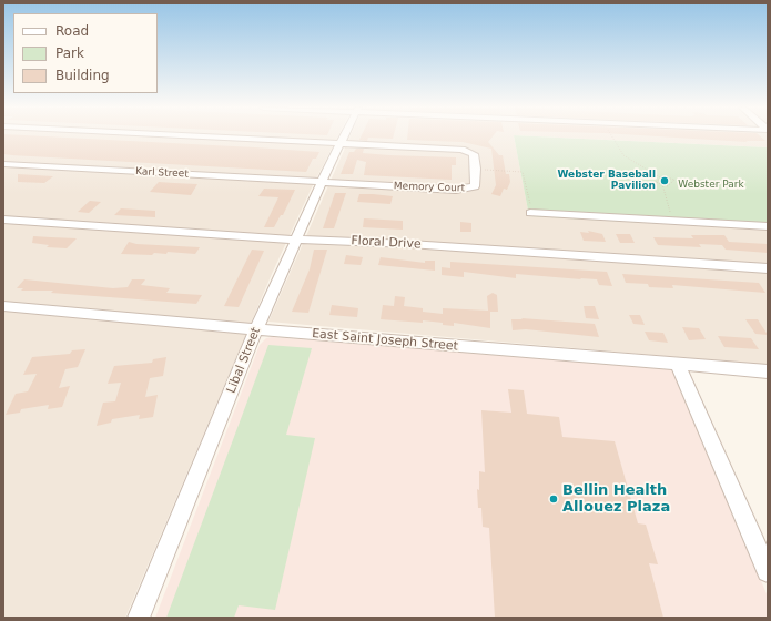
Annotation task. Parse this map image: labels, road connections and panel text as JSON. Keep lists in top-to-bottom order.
{
  "streets": {
    "street": [
      "Karl Street",
      "Memory Court",
      "Floral Drive",
      "East Saint Joseph Street",
      "Libal Street"
    ]
  },
  "crossings": [
    ["Karl Street", "Memory Court"],
    ["Karl Street", "Libal Street"],
    ["Memory Court", "Libal Street"],
    ["Floral Drive", "Libal Street"],
    ["East Saint Joseph Street", "Libal Street"]
  ],
  "parks": ["Webster Park"],
  "places": ["Webster Baseball Pavilion", "Bellin Health Allouez Plaza"],
  "legend": ["Road", "Park", "Building"]
}
